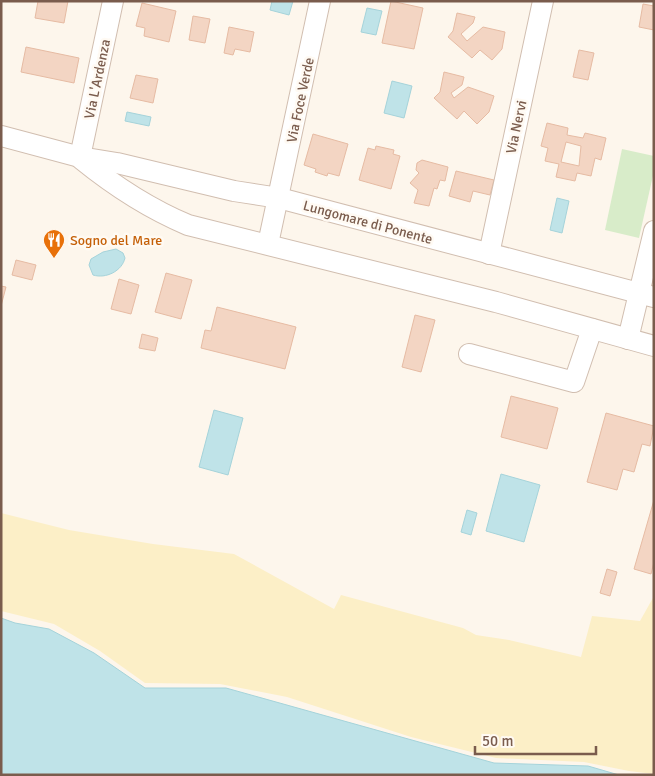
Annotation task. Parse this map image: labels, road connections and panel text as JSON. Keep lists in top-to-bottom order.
{
  "streets": {
    "street": [
      "Via L'Ardenza",
      "Via Foce Verde",
      "Via Nervi",
      "Lungomare di Ponente"
    ]
  },
  "crossings": [
    ["Via L'Ardenza", "Lungomare di Ponente"],
    ["Via Foce Verde", "Lungomare di Ponente"],
    ["Via Nervi", "Lungomare di Ponente"]
  ],
  "places": {
    "restaurant": ["Sogno del Mare"]
  },
  "scale_bar": "50 m"
}
